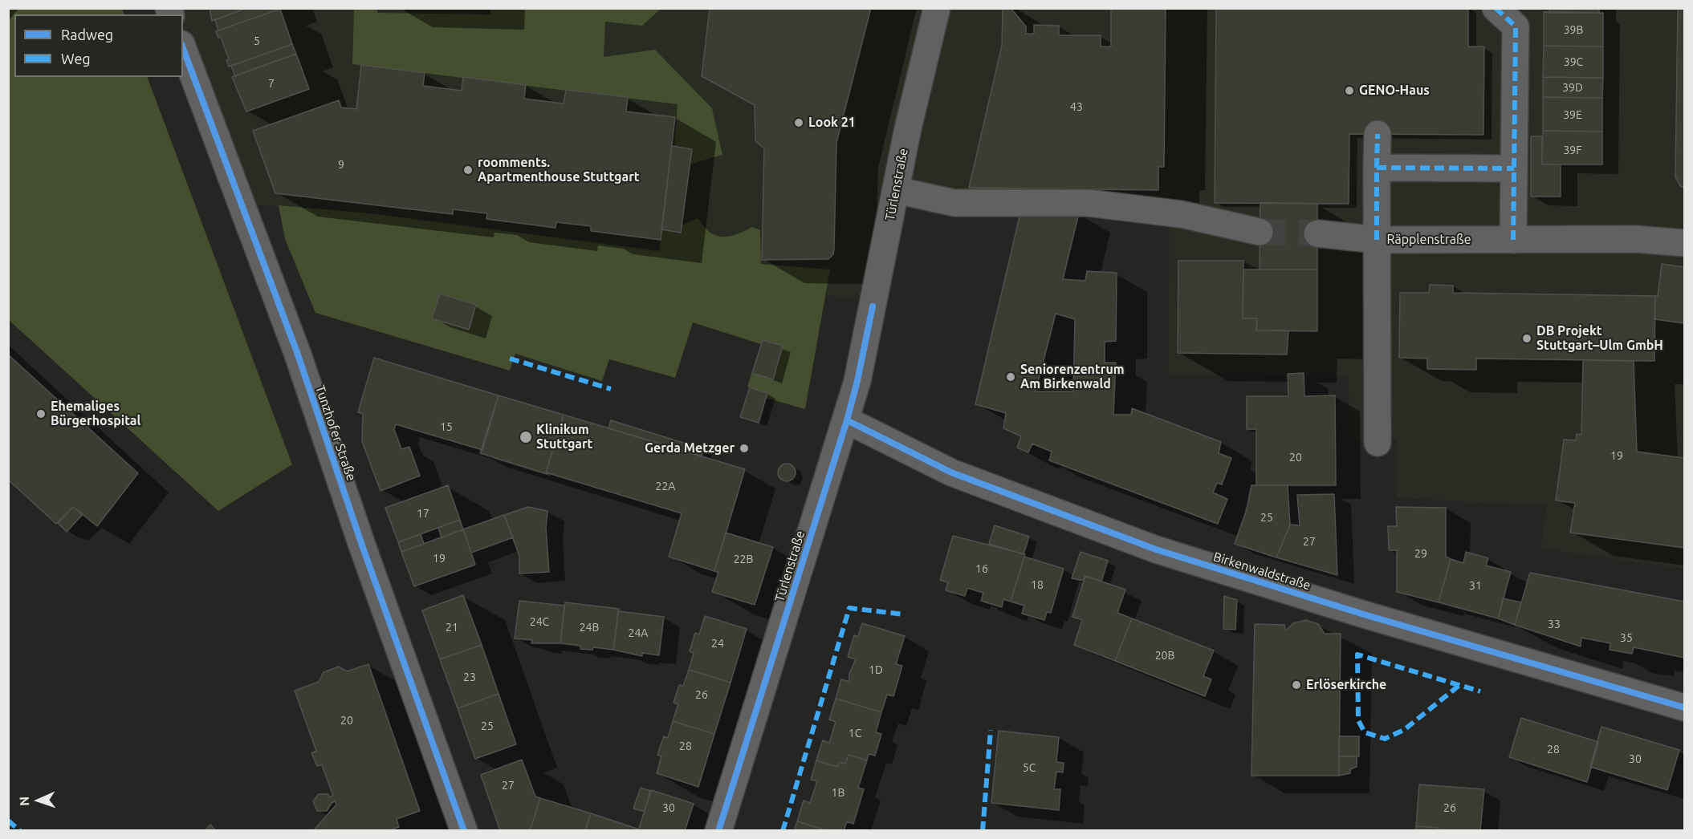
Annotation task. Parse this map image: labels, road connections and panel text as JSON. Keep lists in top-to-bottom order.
{
  "streets": {
    "street": [
      "Türlenstraße",
      "Räpplenstraße",
      "Tunzhofer Straße",
      "Birkenwaldstraße"
    ]
  },
  "crossings": [
    ["Türlenstraße", "Birkenwaldstraße"]
  ],
  "places": [
    "GENO-Haus",
    "Look 21",
    "roomments. Apartmenthouse Stuttgart",
    "DB Projekt Stuttgart–Ulm GmbH",
    "Seniorenzentrum Am Birkenwald",
    "Ehemaliges Bürgerhospital",
    "Klinikum Stuttgart",
    "Gerda Metzger",
    "Erlöserkirche"
  ],
  "house_numbers": [
    "39B",
    "5",
    "39C",
    "7",
    "39D",
    "43",
    "39E",
    "39F",
    "9",
    "15",
    "19",
    "20",
    "22A",
    "17",
    "25",
    "27",
    "29",
    "19",
    "22B",
    "16",
    "18",
    "31",
    "24C",
    "33",
    "21",
    "24B",
    "24A",
    "35",
    "24",
    "20B",
    "1D",
    "23",
    "26",
    "20",
    "25",
    "1C",
    "28",
    "28",
    "30",
    "5C",
    "27",
    "1B",
    "30",
    "26"
  ],
  "legend": ["Radweg", "Weg"],
  "north": "left"
}
